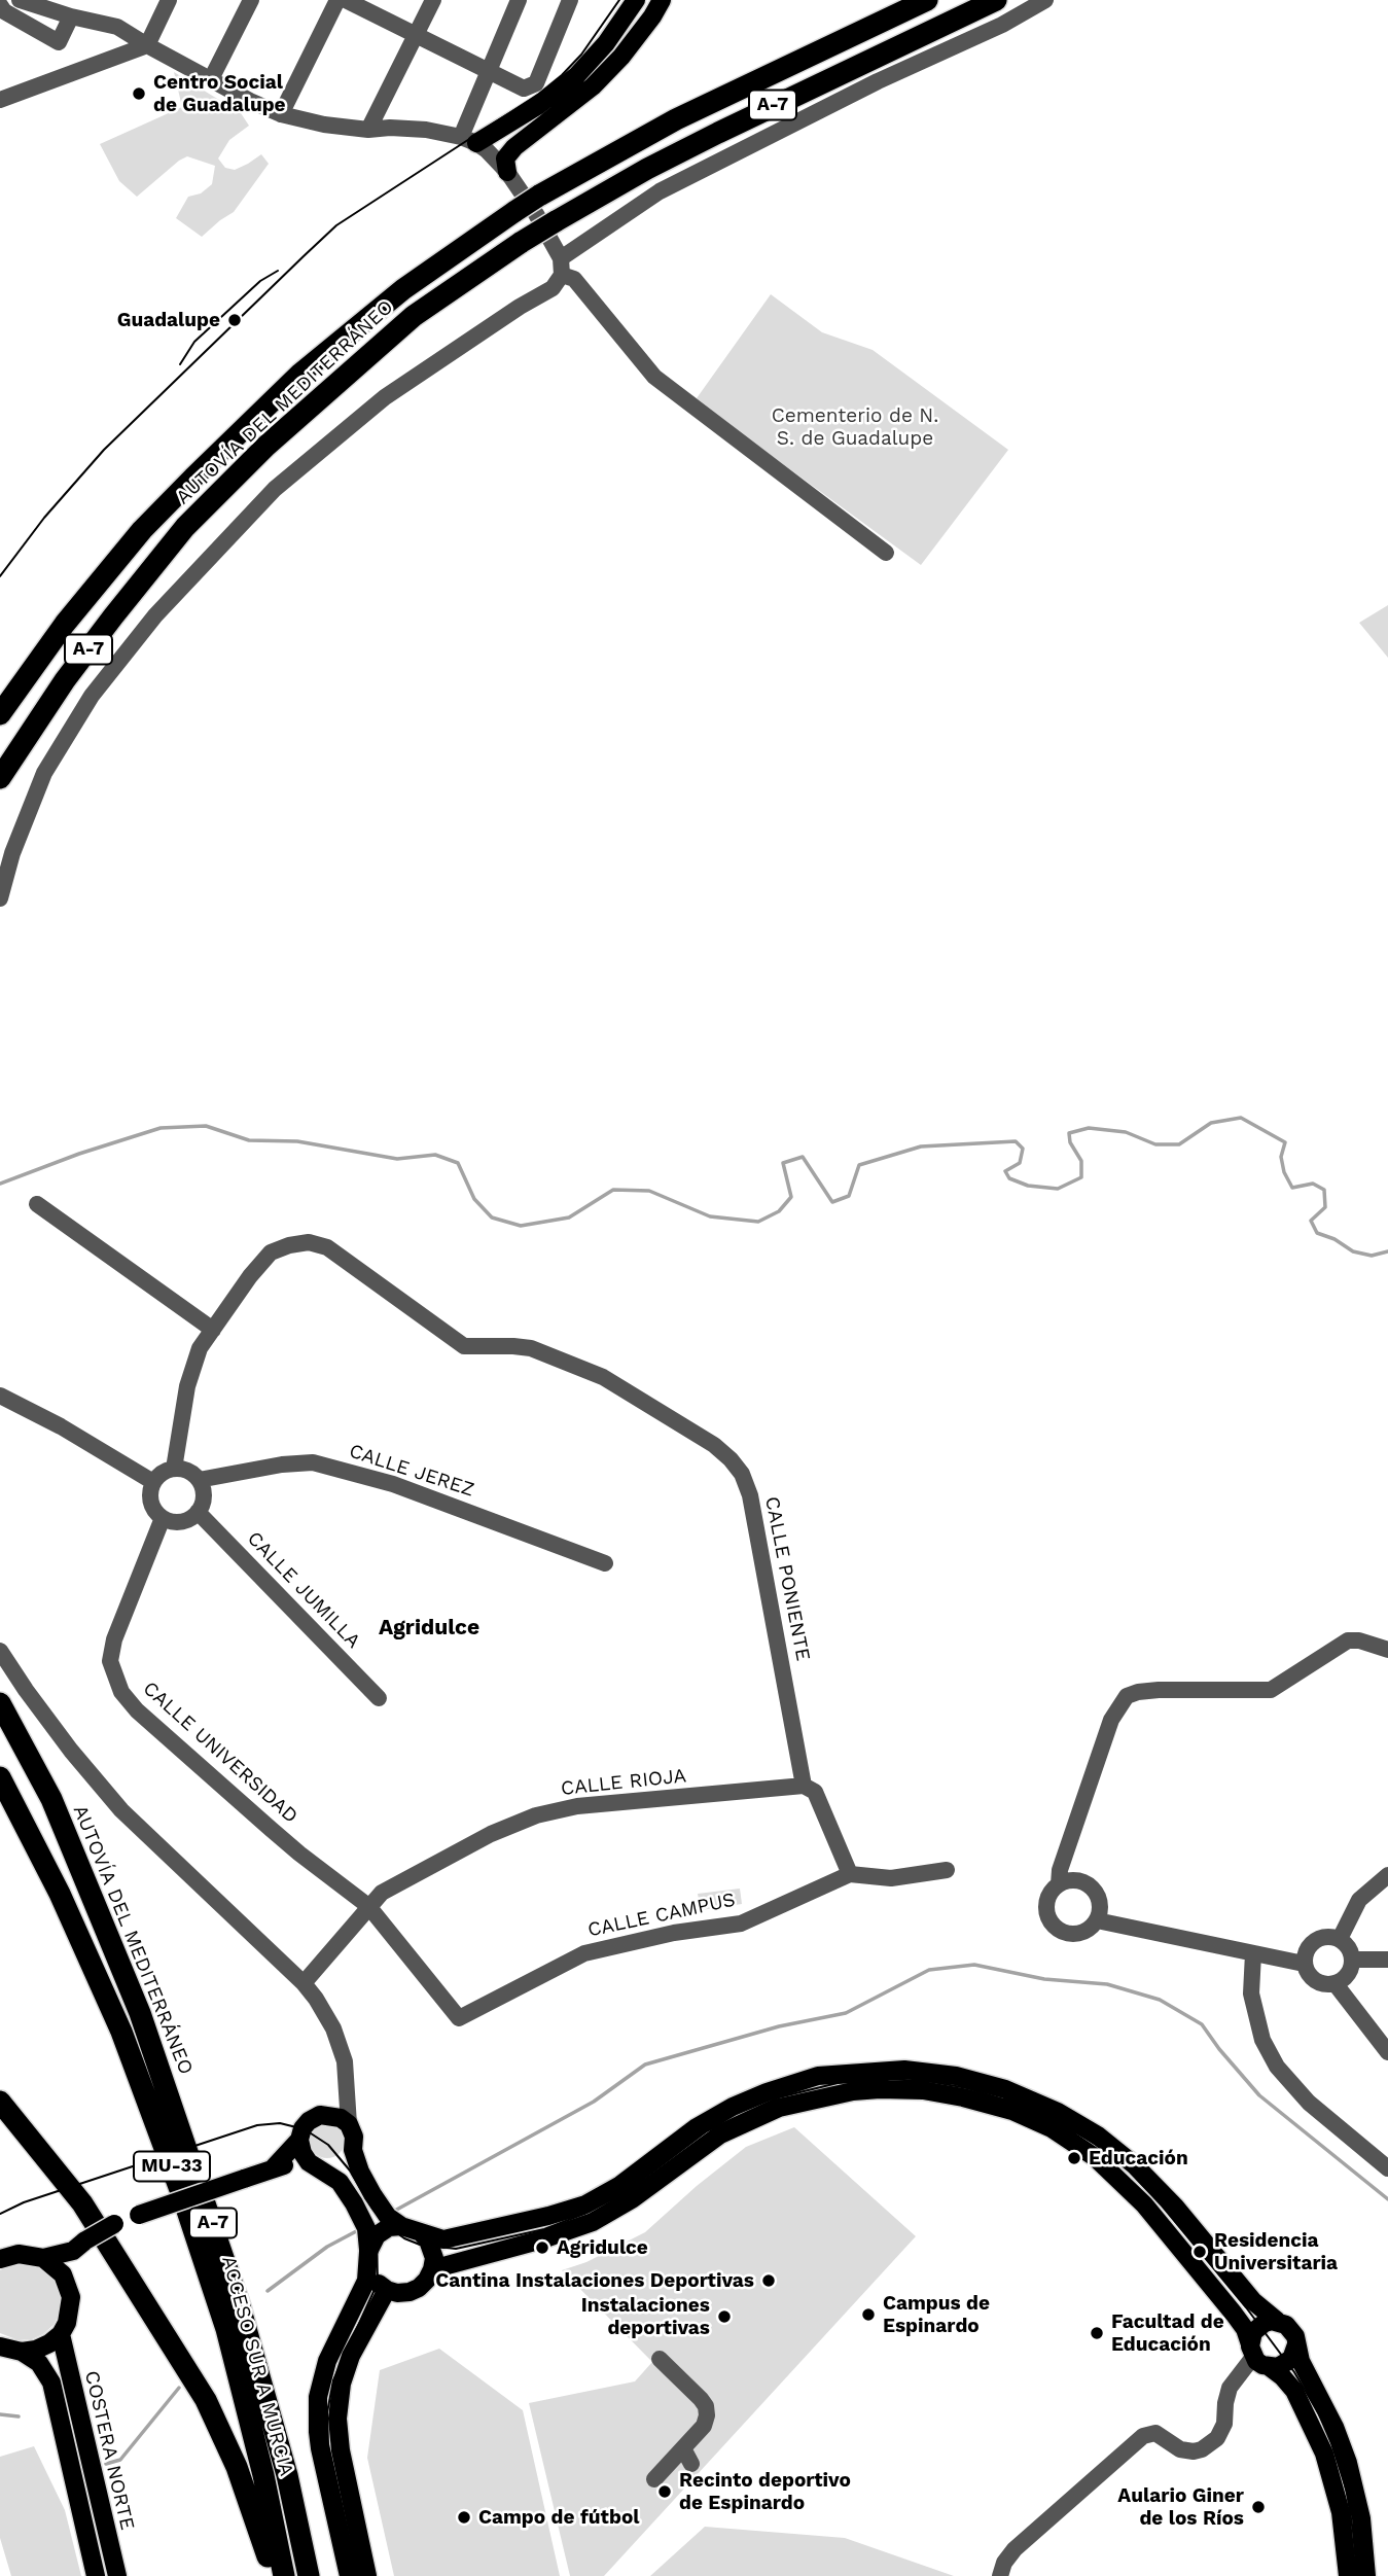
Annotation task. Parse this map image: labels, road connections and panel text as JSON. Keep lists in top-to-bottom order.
{
  "streets": {
    "highway": [
      "A-7",
      "AUTOVÍA DEL MEDITERRÁNEO",
      "MU-33",
      "ACCESO SUR A MURCIA"
    ],
    "main road": ["COSTERA NORTE"],
    "street": [
      "CALLE JEREZ",
      "CALLE PONIENTE",
      "CALLE JUMILLA",
      "CALLE UNIVERSIDAD",
      "CALLE RIOJA",
      "CALLE CAMPUS"
    ]
  },
  "crossings": [
    ["CALLE JEREZ", "CALLE PONIENTE"],
    ["CALLE JEREZ", "CALLE JUMILLA"],
    ["CALLE JEREZ", "CALLE UNIVERSIDAD"],
    ["CALLE PONIENTE", "CALLE JUMILLA"],
    ["CALLE PONIENTE", "CALLE UNIVERSIDAD"],
    ["CALLE PONIENTE", "CALLE RIOJA"],
    ["CALLE JUMILLA", "CALLE UNIVERSIDAD"],
    ["CALLE UNIVERSIDAD", "CALLE RIOJA"],
    ["CALLE UNIVERSIDAD", "CALLE CAMPUS"],
    ["CALLE RIOJA", "CALLE CAMPUS"]
  ],
  "districts": ["Agridulce"],
  "parks": ["Cementerio de N. S. de Guadalupe"],
  "places": [
    "Centro Social de Guadalupe",
    "Guadalupe",
    "Educación",
    "Agridulce",
    "Residencia Universitaria",
    "Cantina Instalaciones Deportivas",
    "Campus de Espinardo",
    "Instalaciones deportivas",
    "Facultad de Educación",
    "Recinto deportivo de Espinardo",
    "Aulario Giner de los Ríos",
    "Campo de fútbol"
  ]
}
